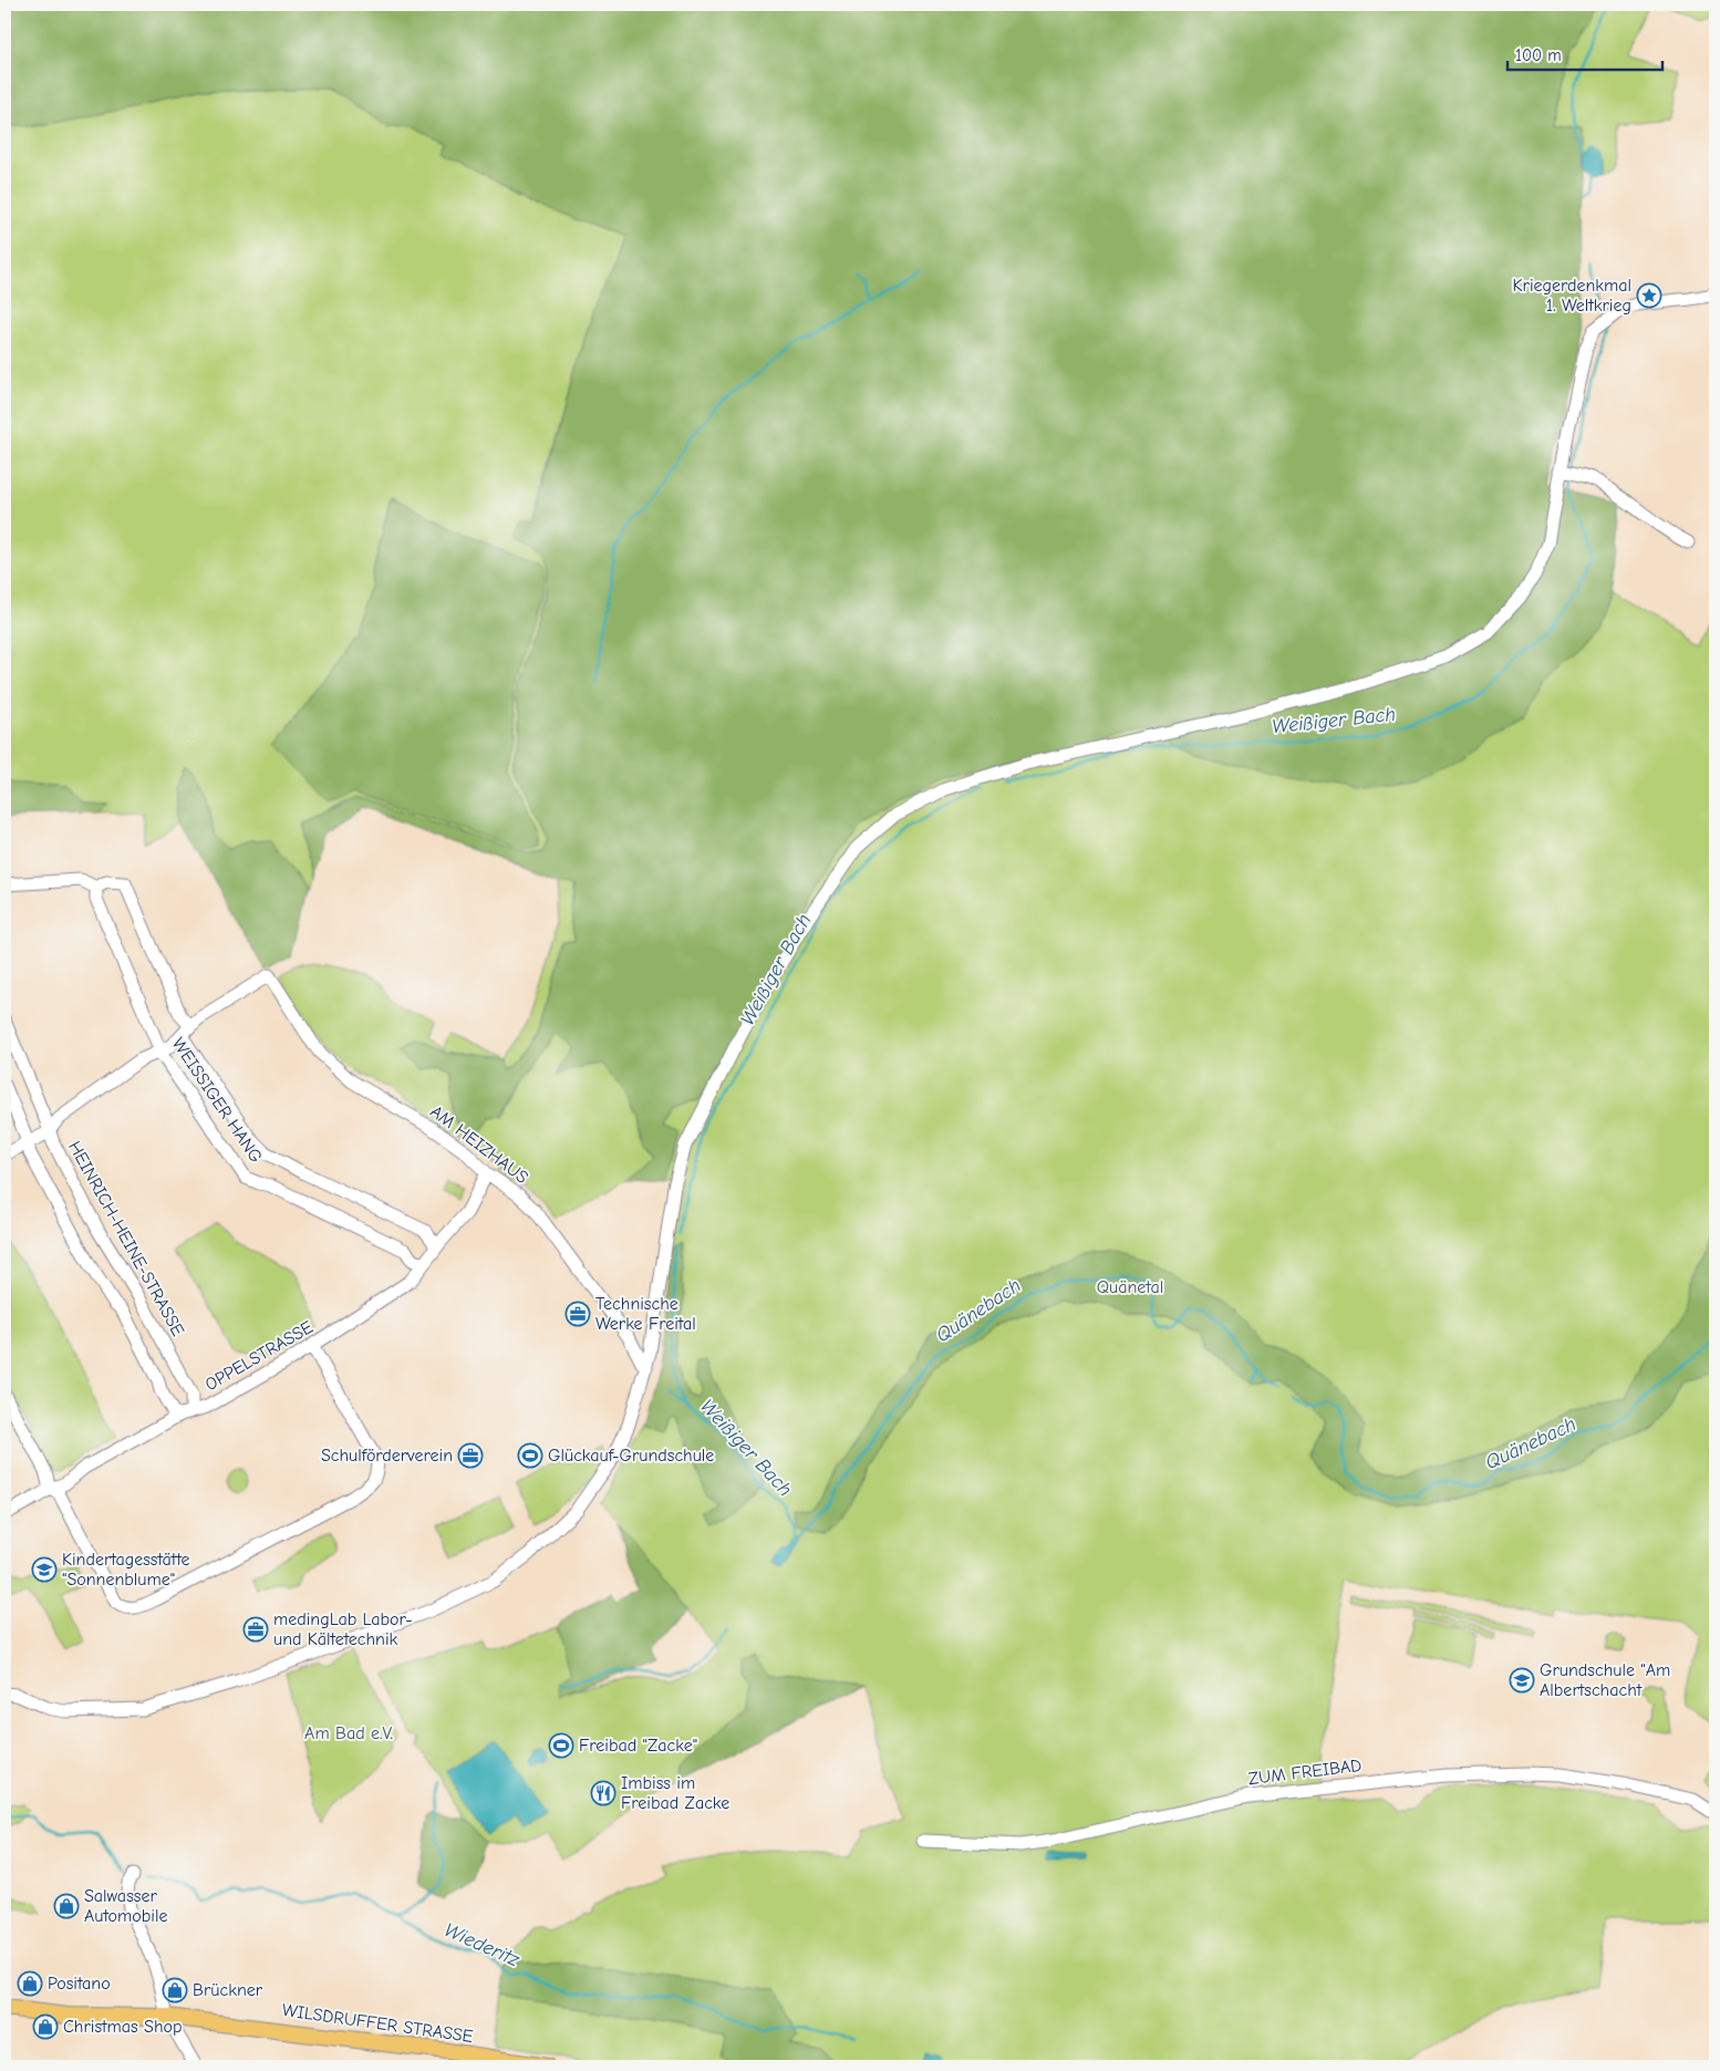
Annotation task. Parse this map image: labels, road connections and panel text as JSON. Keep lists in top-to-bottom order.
{
  "streets": {
    "main road": ["WILSDRUFFER STRASSE"],
    "street": [
      "WEISSIGER HANG",
      "AM HEIZHAUS",
      "HEINRICH-HEINE-STRASSE",
      "OPPELSTRASSE",
      "ZUM FREIBAD"
    ]
  },
  "crossings": [
    ["WEISSIGER HANG", "AM HEIZHAUS"],
    ["WEISSIGER HANG", "OPPELSTRASSE"],
    ["AM HEIZHAUS", "OPPELSTRASSE"],
    ["HEINRICH-HEINE-STRASSE", "OPPELSTRASSE"]
  ],
  "water": ["Weißiger Bach", "Quänebach", "Wiederitz"],
  "parks": ["Quänetal", "Am Bad e.V."],
  "places": {
    "place": ["Kriegerdenkmal 1. Weltkrieg"],
    "office": ["Technische Werke Freital", "Schulförderverein", "medingLab Labor- und Kältetechnik"],
    "sports": ["Glückauf-Grundschule", "Freibad \"Zacke\""],
    "school or university": ["Kindertagesstätte \"Sonnenblume\"", "Grundschule \"Am Albertschacht"],
    "restaurant": ["Imbiss im Freibad Zacke"],
    "shop": [
      "Salwasser Automobile",
      "Positano",
      "Brückner",
      "Christmas Shop"
    ]
  },
  "scale_bar": "100 m"
}
